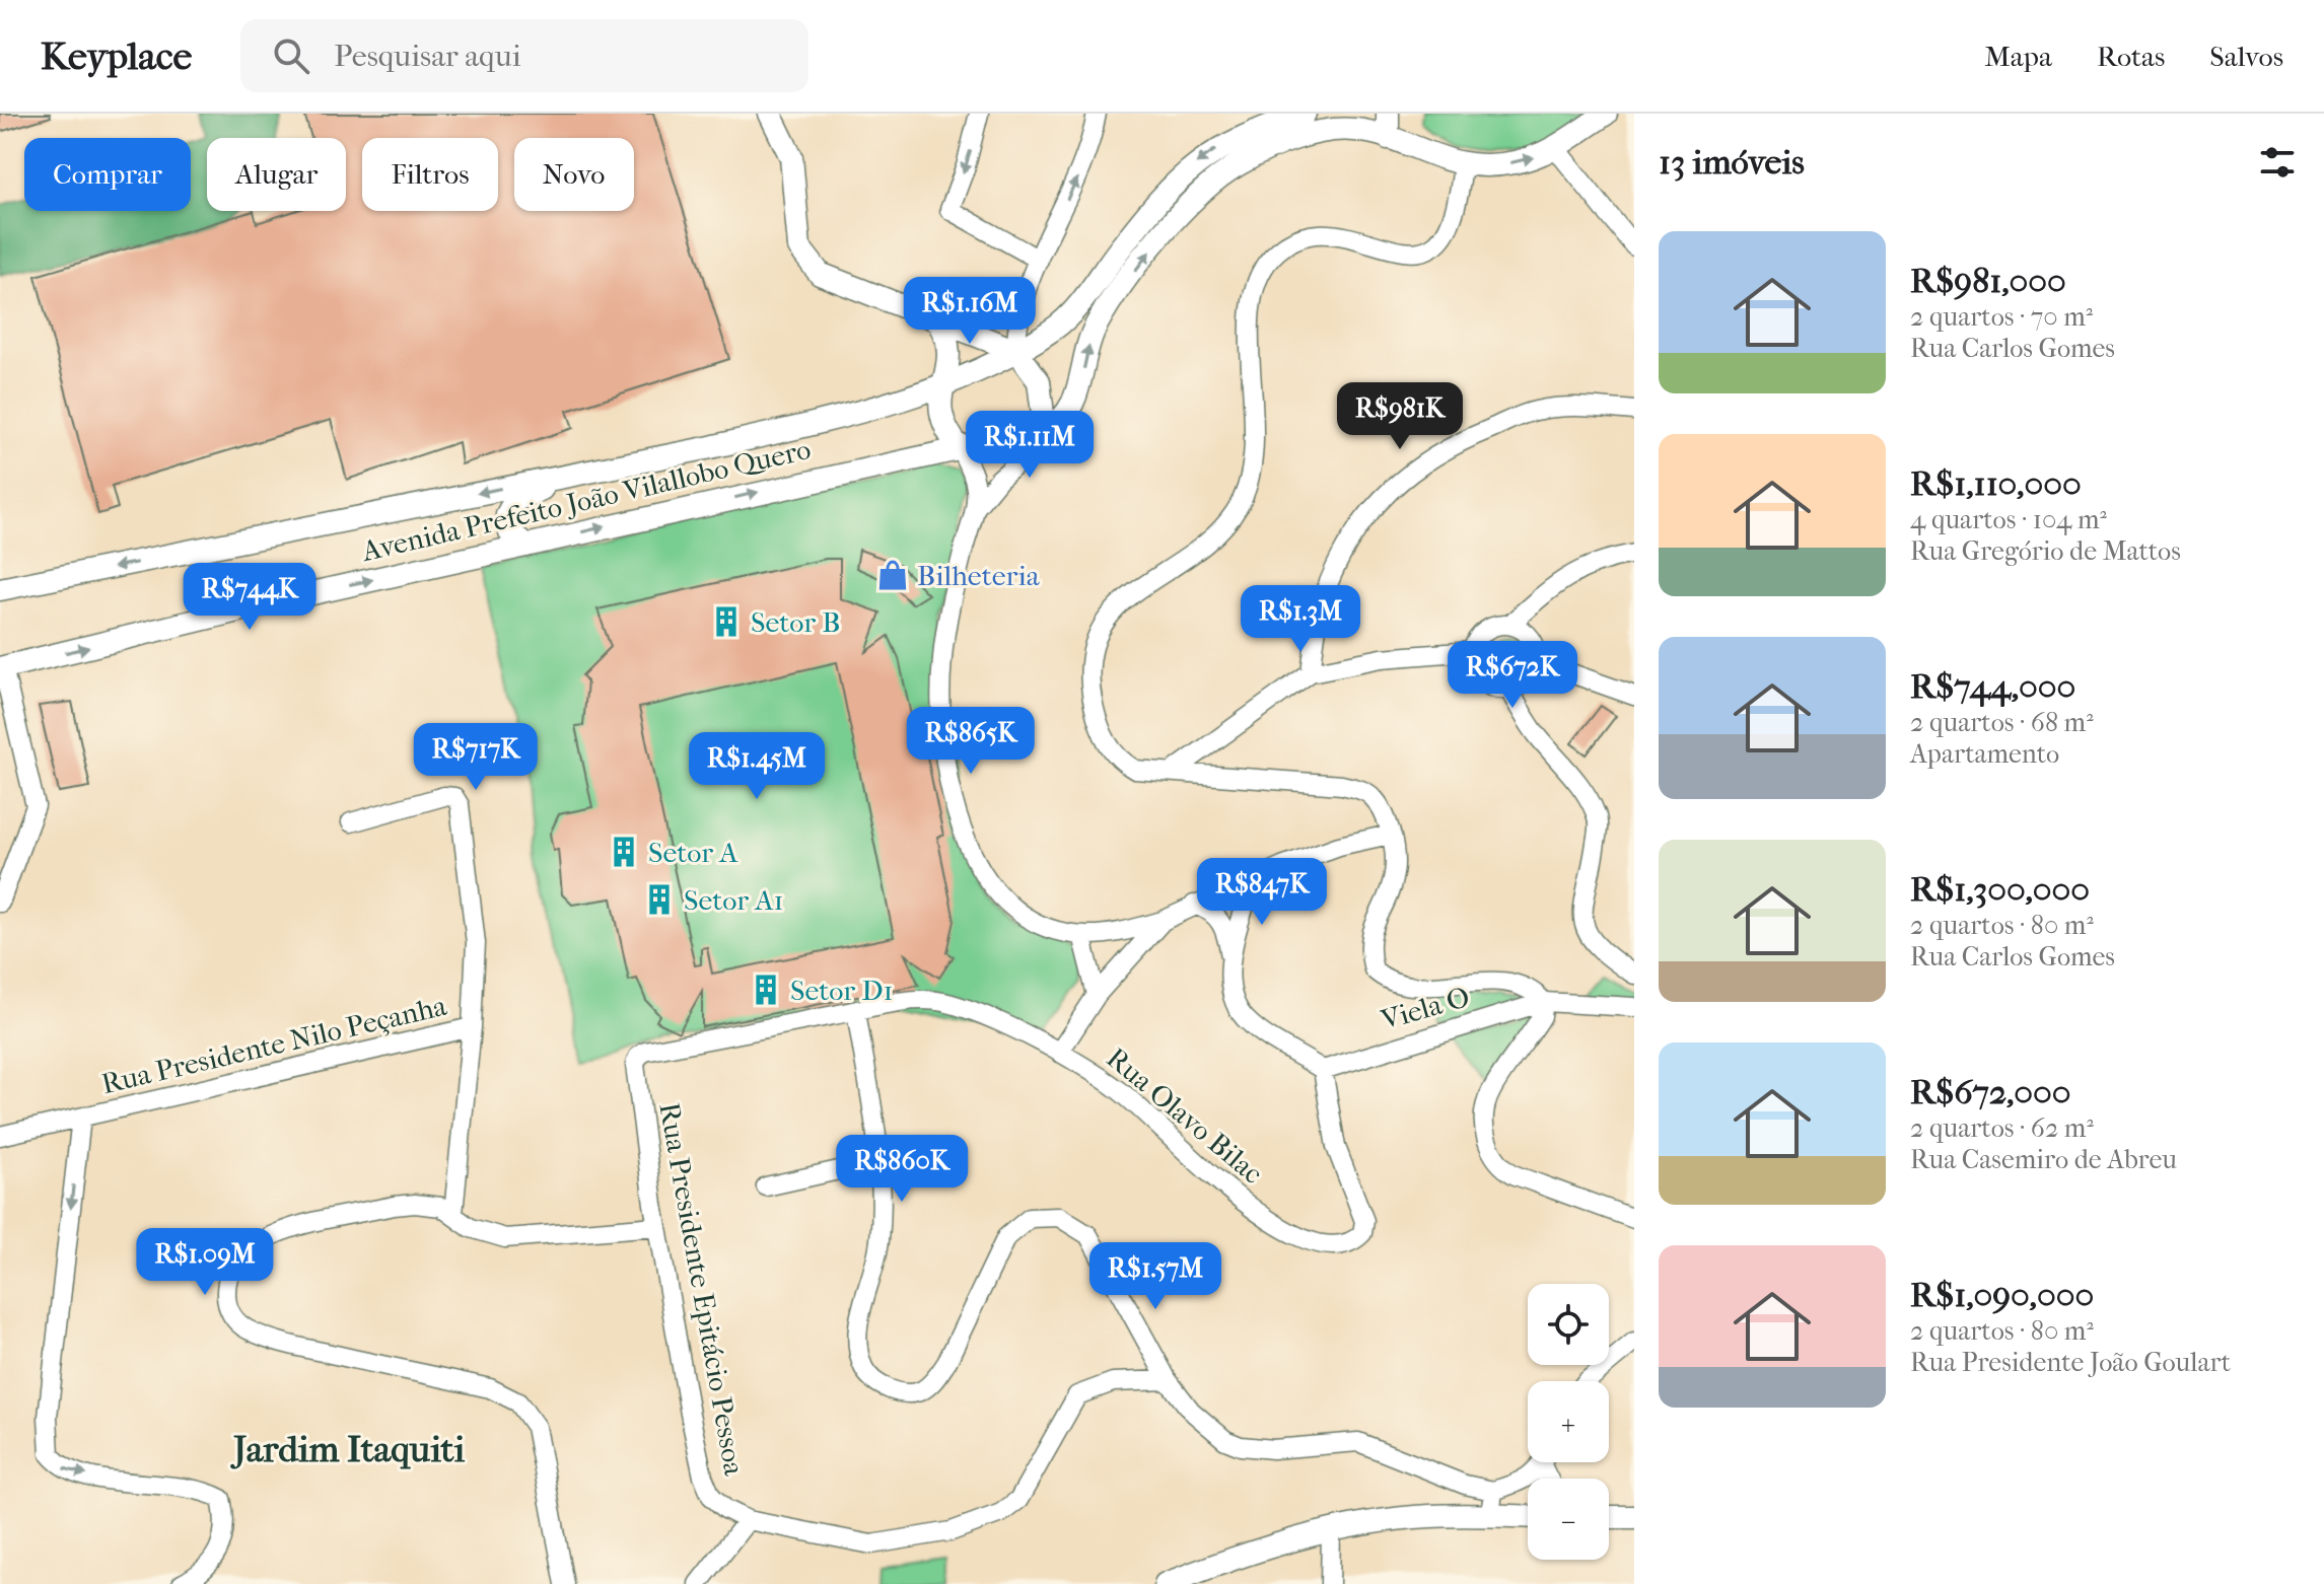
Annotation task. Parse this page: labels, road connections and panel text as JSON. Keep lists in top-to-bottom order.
{
  "streets": {
    "main road": ["Avenida Prefeito João Vilallobo Quero"],
    "street": [
      "Viela O",
      "Rua Presidente Nilo Peçanha",
      "Rua Olavo Bilac",
      "Rua Presidente Epitácio Pessoa"
    ]
  },
  "crossings": [
    ["Viela O", "Rua Olavo Bilac"],
    ["Rua Olavo Bilac", "Rua Presidente Epitácio Pessoa"]
  ],
  "districts": ["Jardim Itaquiti"],
  "places": {
    "shop": ["Bilheteria"],
    "building": [
      "Setor B",
      "Setor A",
      "Setor A1",
      "Setor D1"
    ]
  },
  "page": {
    "header": "Keyplace",
    "search": "Pesquisar aqui",
    "nav": ["Mapa", "Rotas", "Salvos"],
    "heading": "13 imóveis",
    "chip": [
      "Comprar",
      "Alugar",
      "Filtros",
      "Novo"
    ],
    "list": [
      {
        "name": "R$981,000",
        "note": "2 quartos · 70 m² · Rua Carlos Gomes"
      },
      {
        "name": "R$1,110,000",
        "note": "4 quartos · 104 m² · Rua Gregório de Mattos"
      },
      {
        "name": "R$744,000",
        "note": "2 quartos · 68 m² · Apartamento"
      },
      {
        "name": "R$1,300,000",
        "note": "2 quartos · 80 m² · Rua Carlos Gomes"
      },
      {
        "name": "R$672,000",
        "note": "2 quartos · 62 m² · Rua Casemiro de Abreu"
      },
      {
        "name": "R$1,090,000",
        "note": "2 quartos · 80 m² · Rua Presidente João Goulart"
      }
    ],
    "price": [
      "R$1.16M",
      "R$981K",
      "R$1.11M",
      "R$744K",
      "R$1.3M",
      "R$672K",
      "R$865K",
      "R$717K",
      "R$1.45M",
      "R$847K",
      "R$860K",
      "R$1.09M",
      "R$1.57M"
    ],
    "map_buttons": ["+", "−"]
  }
}
